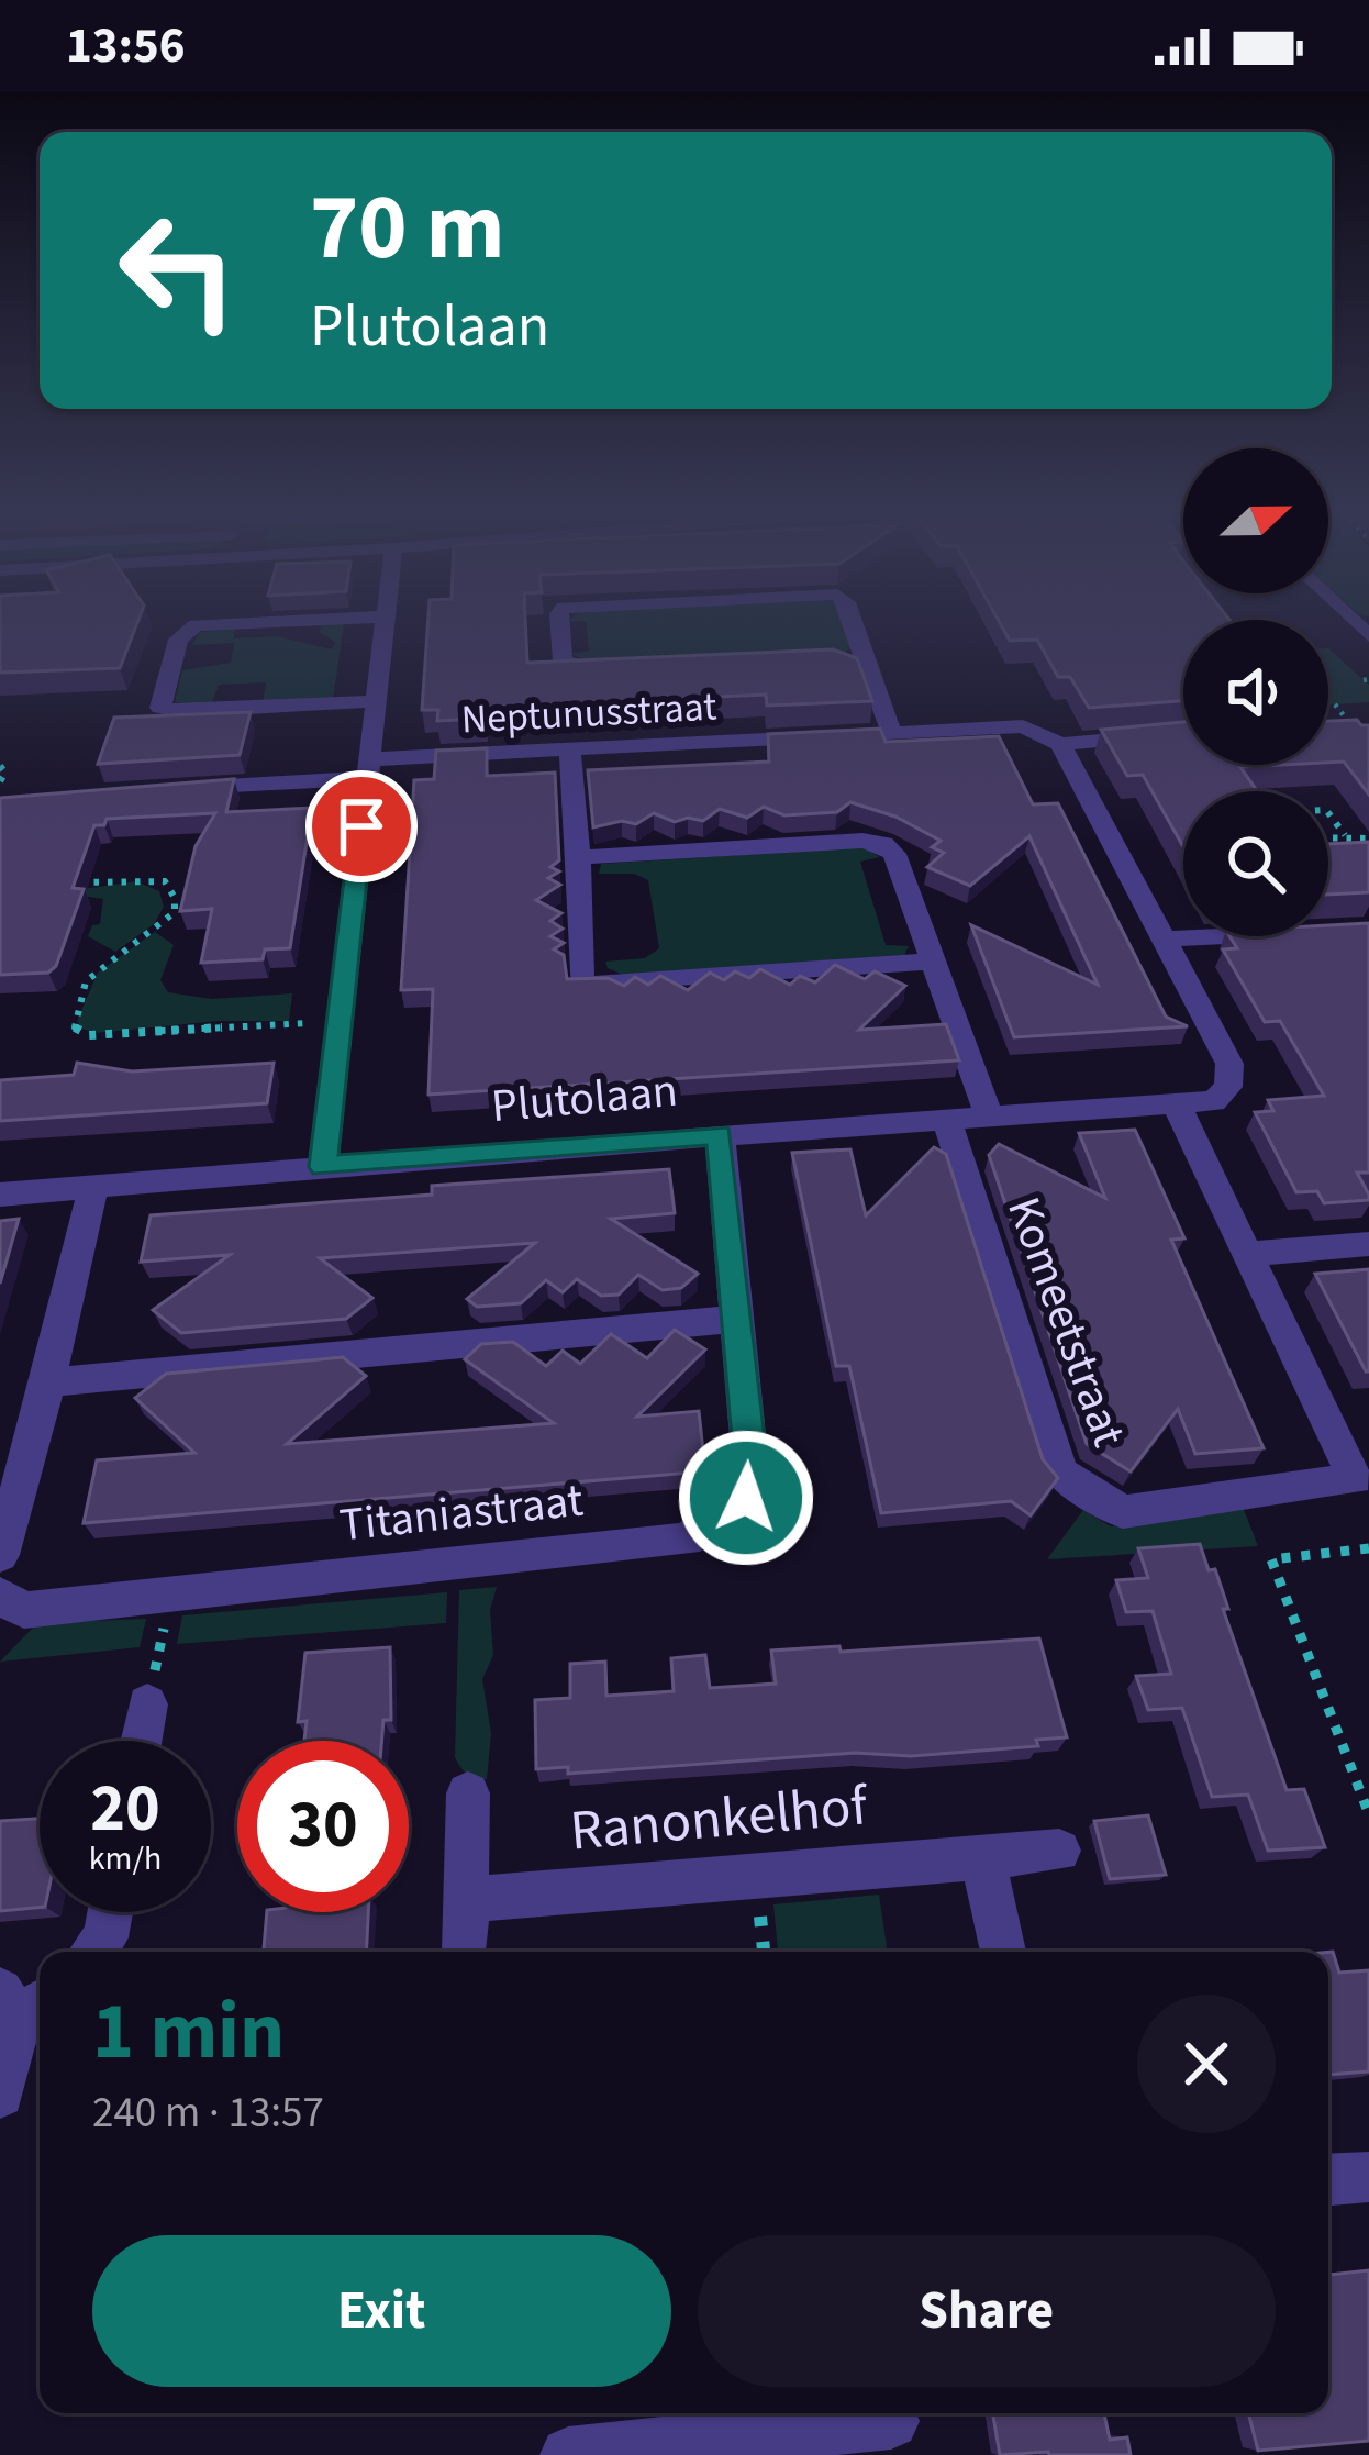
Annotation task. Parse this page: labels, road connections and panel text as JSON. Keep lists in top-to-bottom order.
{
  "streets": {
    "street": [
      "Neptunusstraat",
      "Plutolaan",
      "Komeetstraat",
      "Titaniastraat",
      "Ranonkelhof"
    ]
  },
  "crossings": [
    ["Plutolaan", "Komeetstraat"],
    ["Plutolaan", "Titaniastraat"]
  ],
  "north": "right",
  "page": {
    "status": "13:56",
    "turn": ["70 m", "Plutolaan"],
    "speed": "20 km/h",
    "limit": "30",
    "heading": ["1 min", "240 m · 13:57"],
    "buttons": ["Exit", "Share"]
  }
}
